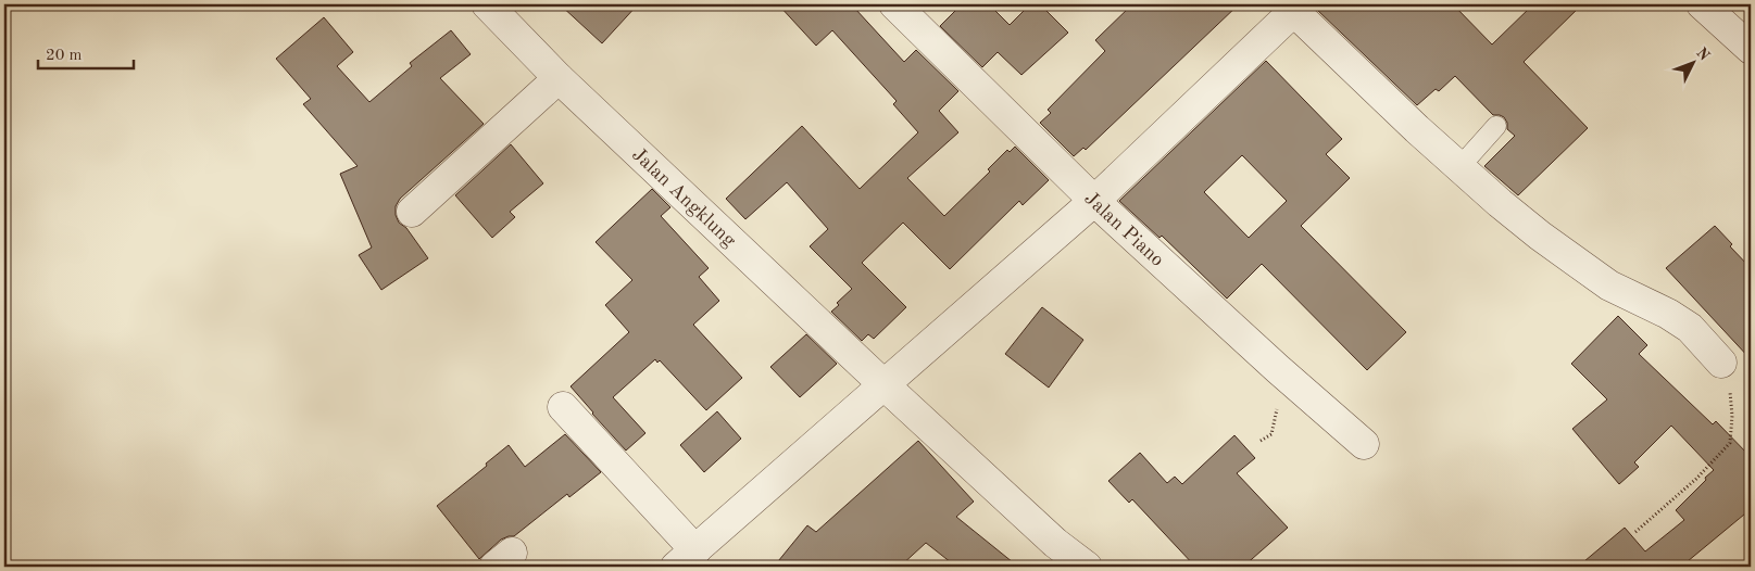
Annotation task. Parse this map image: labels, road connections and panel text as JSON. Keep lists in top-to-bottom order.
{
  "streets": {
    "street": ["Jalan Angklung", "Jalan Piano"]
  },
  "scale_bar": "20 m",
  "north": "top right"
}
